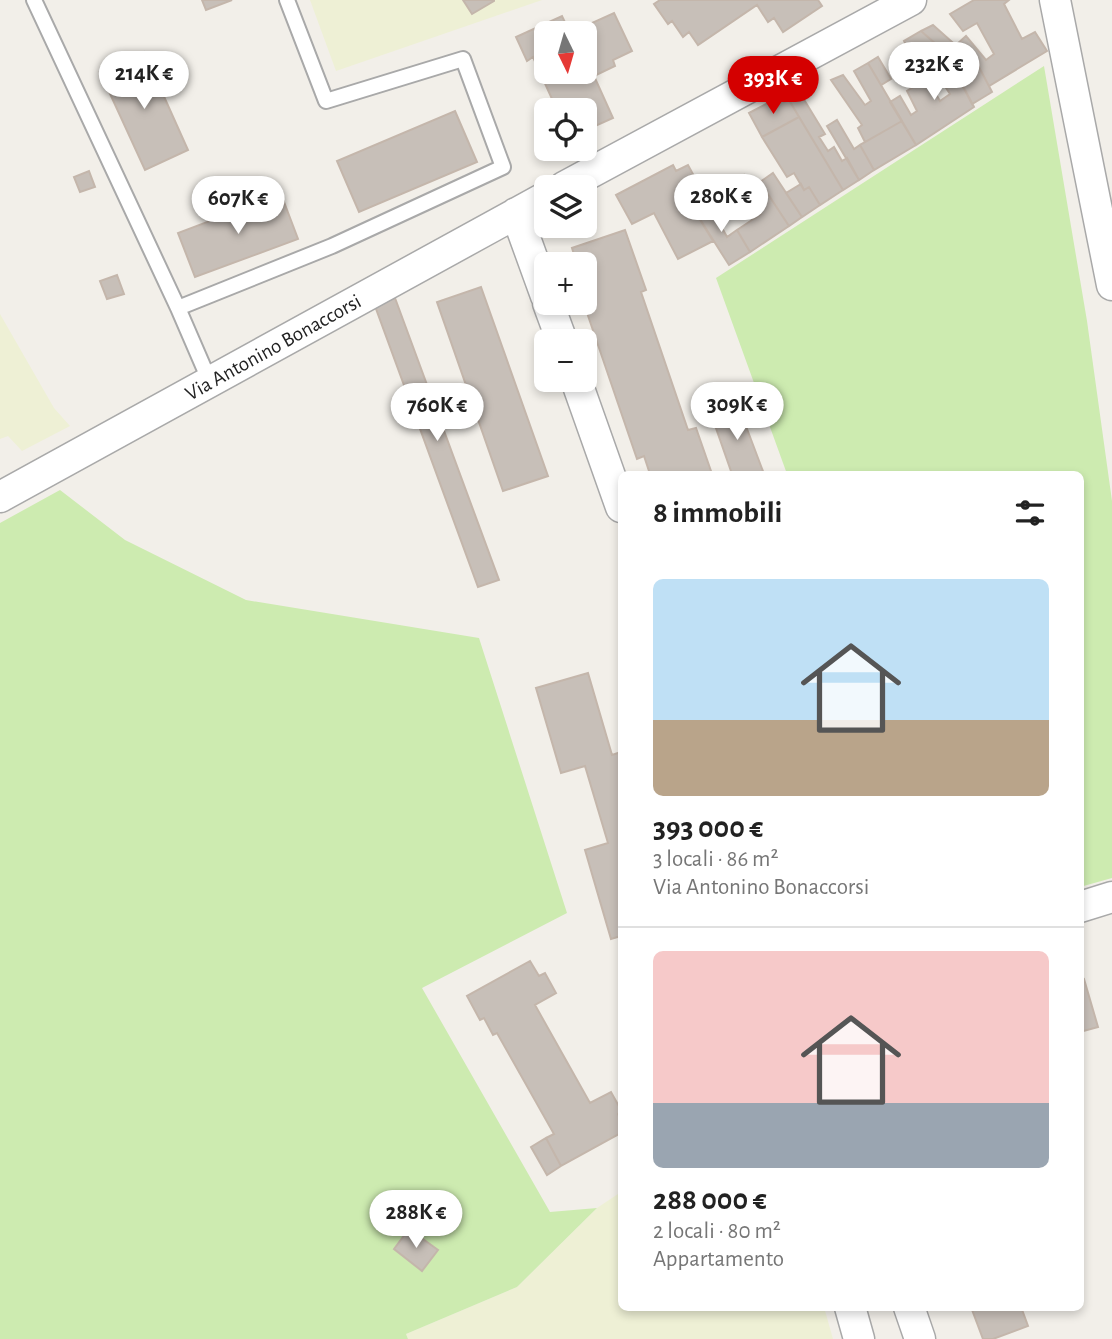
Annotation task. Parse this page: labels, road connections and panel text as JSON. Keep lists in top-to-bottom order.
{
  "streets": {
    "street": ["Via Antonino Bonaccorsi"]
  },
  "north": "bottom",
  "page": {
    "map_buttons": ["+", "−"],
    "price": [
      "232K €",
      "214K €",
      "393K €",
      "280K €",
      "607K €",
      "309K €",
      "760K €",
      "288K €"
    ],
    "heading": "8 immobili",
    "list": [
      {
        "name": "393 000 €",
        "note": "3 locali · 86 m² · Via Antonino Bonaccorsi"
      },
      {
        "name": "288 000 €",
        "note": "2 locali · 80 m² · Appartamento"
      }
    ]
  }
}
